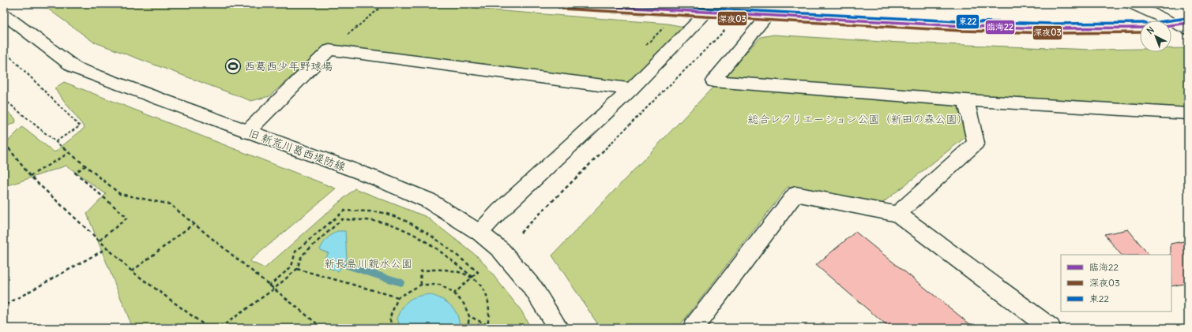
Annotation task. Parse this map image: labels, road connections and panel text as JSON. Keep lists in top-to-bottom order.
{
  "streets": {
    "street": ["旧 新荒川葛西堤防線"]
  },
  "parks": ["総合レクリエーション公園（新田の森公園）", "新長島川親水公園"],
  "places": {
    "sports": ["西葛西少年野球場"]
  },
  "lines": ["transit line 臨海22", "transit line 東22", "transit line 深夜03"],
  "legend": ["臨海22", "深夜03", "東22"],
  "north": "top left"
}
